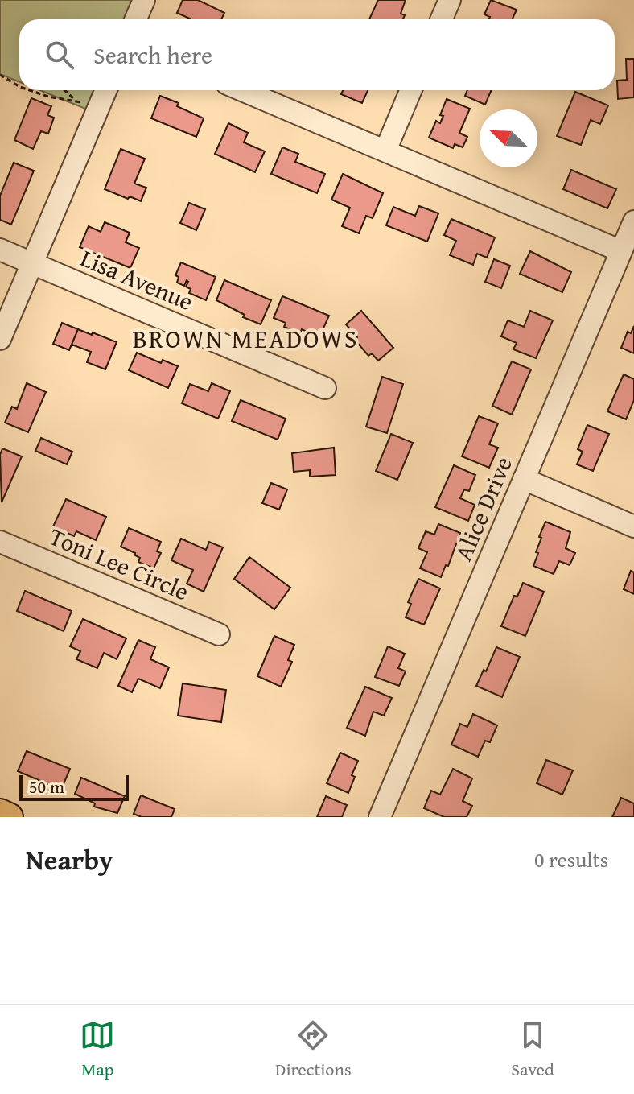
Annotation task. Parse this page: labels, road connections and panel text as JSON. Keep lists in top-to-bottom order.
{
  "streets": {
    "street": ["Lisa Avenue", "Alice Drive", "Toni Lee Circle"]
  },
  "districts": ["BROWN MEADOWS"],
  "scale_bar": "50 m",
  "north": "top left",
  "page": {
    "search": "Search here",
    "scale": "50 m",
    "heading": ["Nearby", "0 results"],
    "nav": ["Map", "Directions", "Saved"]
  }
}
